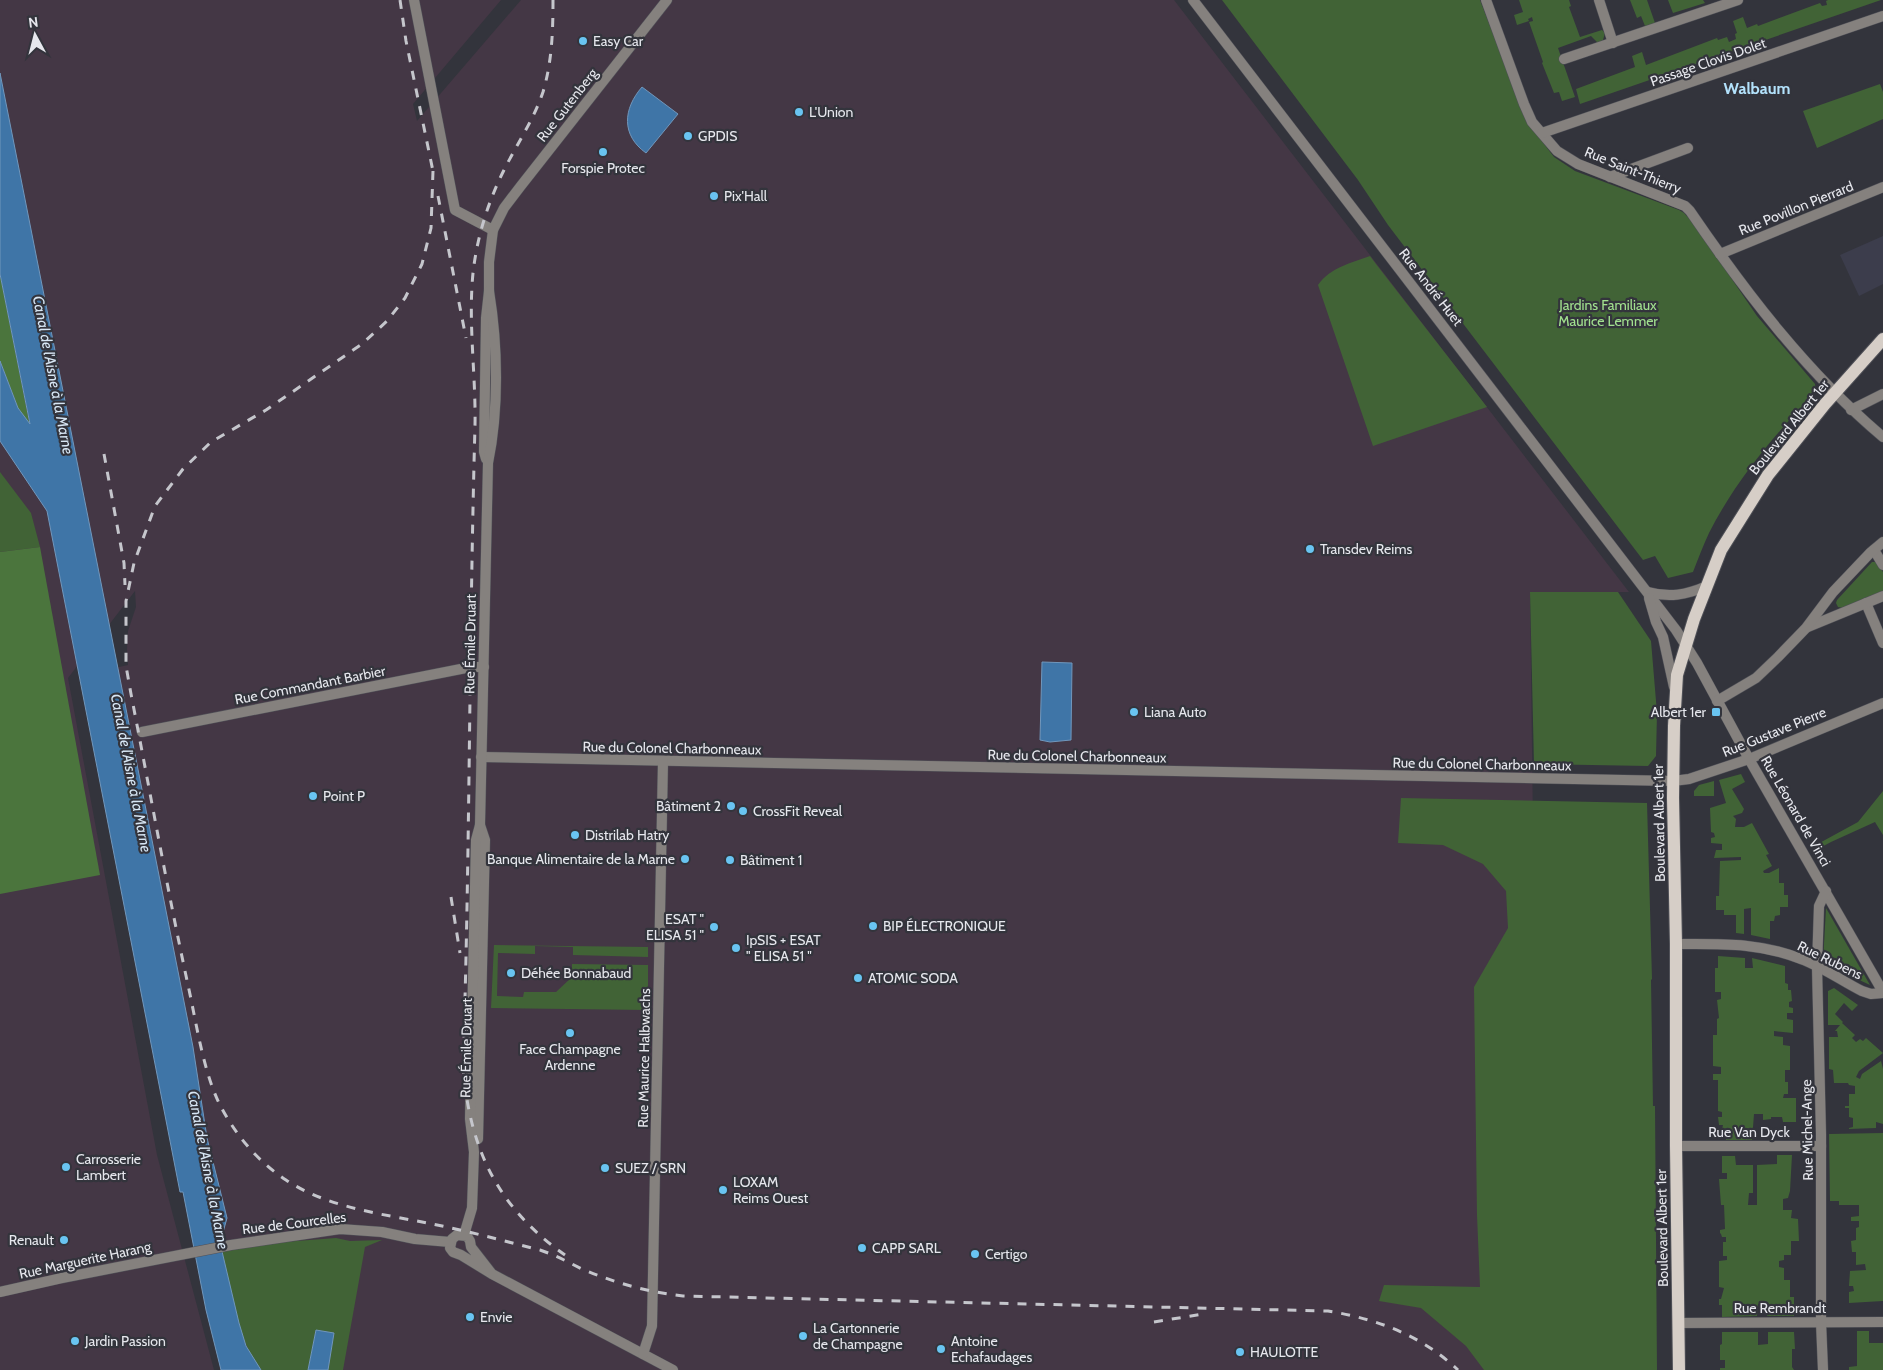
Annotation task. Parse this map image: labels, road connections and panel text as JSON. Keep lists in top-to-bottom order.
{
  "streets": {
    "main road": ["Boulevard Albert 1er"],
    "street": [
      "Passage Clovis Dolet",
      "Rue Gutenberg",
      "Rue Saint-Thierry",
      "Rue Povillon Pierrard",
      "Rue André Huet",
      "Rue Émile Druart",
      "Rue Commandant Barbier",
      "Rue Gustave Pierre",
      "Rue du Colonel Charbonneaux",
      "Rue Léonard de Vinci",
      "Rue Rubens",
      "Rue Maurice Halbwachs",
      "Rue Michel-Ange",
      "Rue Van Dyck",
      "Rue de Courcelles",
      "Rue Marguerite Harang",
      "Rue Rembrandt"
    ]
  },
  "crossings": [
    ["Passage Clovis Dolet", "Rue Saint-Thierry"],
    ["Rue Gutenberg", "Rue Émile Druart"],
    ["Rue Saint-Thierry", "Rue Povillon Pierrard"],
    ["Rue Saint-Thierry", "Boulevard Albert 1er"],
    ["Rue André Huet", "Boulevard Albert 1er"],
    ["Rue André Huet", "Rue Léonard de Vinci"],
    ["Boulevard Albert 1er", "Rue Gustave Pierre"],
    ["Boulevard Albert 1er", "Rue du Colonel Charbonneaux"],
    ["Boulevard Albert 1er", "Rue Léonard de Vinci"],
    ["Boulevard Albert 1er", "Rue Rubens"],
    ["Boulevard Albert 1er", "Rue Van Dyck"],
    ["Boulevard Albert 1er", "Rue Rembrandt"],
    ["Rue Émile Druart", "Rue Commandant Barbier"],
    ["Rue Émile Druart", "Rue du Colonel Charbonneaux"],
    ["Rue Émile Druart", "Rue de Courcelles"],
    ["Rue Gustave Pierre", "Rue du Colonel Charbonneaux"],
    ["Rue Gustave Pierre", "Rue Léonard de Vinci"],
    ["Rue du Colonel Charbonneaux", "Rue Maurice Halbwachs"],
    ["Rue Léonard de Vinci", "Rue Rubens"],
    ["Rue Léonard de Vinci", "Rue Michel-Ange"],
    ["Rue Rubens", "Rue Michel-Ange"],
    ["Rue Michel-Ange", "Rue Van Dyck"],
    ["Rue Michel-Ange", "Rue Rembrandt"],
    ["Rue de Courcelles", "Rue Marguerite Harang"]
  ],
  "districts": ["Walbaum"],
  "water": ["Canal de l'Aisne à la Marne"],
  "parks": ["Jardins Familiaux Maurice Lemmer"],
  "places": {
    "other": [
      "Easy Car",
      "L'Union",
      "GPDIS",
      "Forspie Protec",
      "Pix'Hall",
      "Transdev Reims",
      "Liana Auto",
      "Point P",
      "Bâtiment 2",
      "CrossFit Reveal",
      "Distrilab Hatry",
      "Banque Alimentaire de la Marne",
      "Bâtiment 1",
      "BIP ÉLECTRONIQUE",
      "ESAT \" ELISA 51 \"",
      "IpSIS + ESAT \" ELISA 51 \"",
      "Déhée Bonnabaud",
      "ATOMIC SODA",
      "Face Champagne Ardenne",
      "Carrosserie Lambert",
      "SUEZ / SRN",
      "LOXAM Reims Ouest",
      "Renault",
      "CAPP SARL",
      "Certigo",
      "Envie",
      "La Cartonnerie de Champagne",
      "Jardin Passion",
      "Antoine Echafaudages",
      "HAULOTTE"
    ],
    "transit": ["Albert 1er"]
  },
  "north": "top"
}
